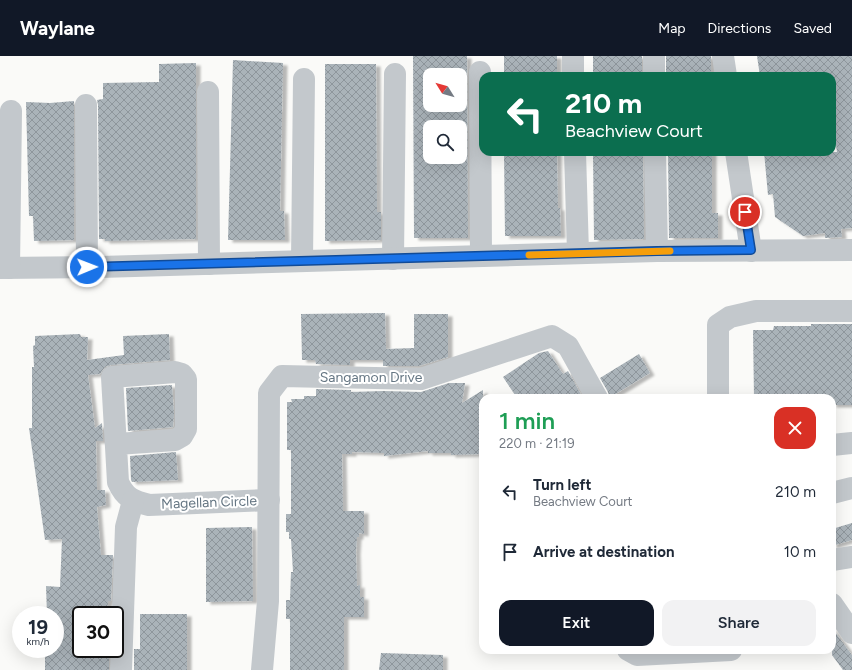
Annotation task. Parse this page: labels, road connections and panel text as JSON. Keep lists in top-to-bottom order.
{
  "streets": {
    "street": ["Sangamon Drive", "Magellan Circle"]
  },
  "crossings": [
    ["Sangamon Drive", "Magellan Circle"]
  ],
  "north": "top left",
  "page": {
    "header": "Waylane",
    "nav": ["Map", "Directions", "Saved"],
    "turn": ["210 m", "Beachview Court"],
    "heading": ["1 min", "220 m · 21:19"],
    "list": [
      {
        "name": "Turn left",
        "note": "Beachview Court",
        "value": "210 m"
      },
      {
        "name": "Arrive at destination",
        "value": "10 m"
      }
    ],
    "buttons": ["Exit", "Share"],
    "speed": "19 km/h",
    "limit": "30"
  }
}
